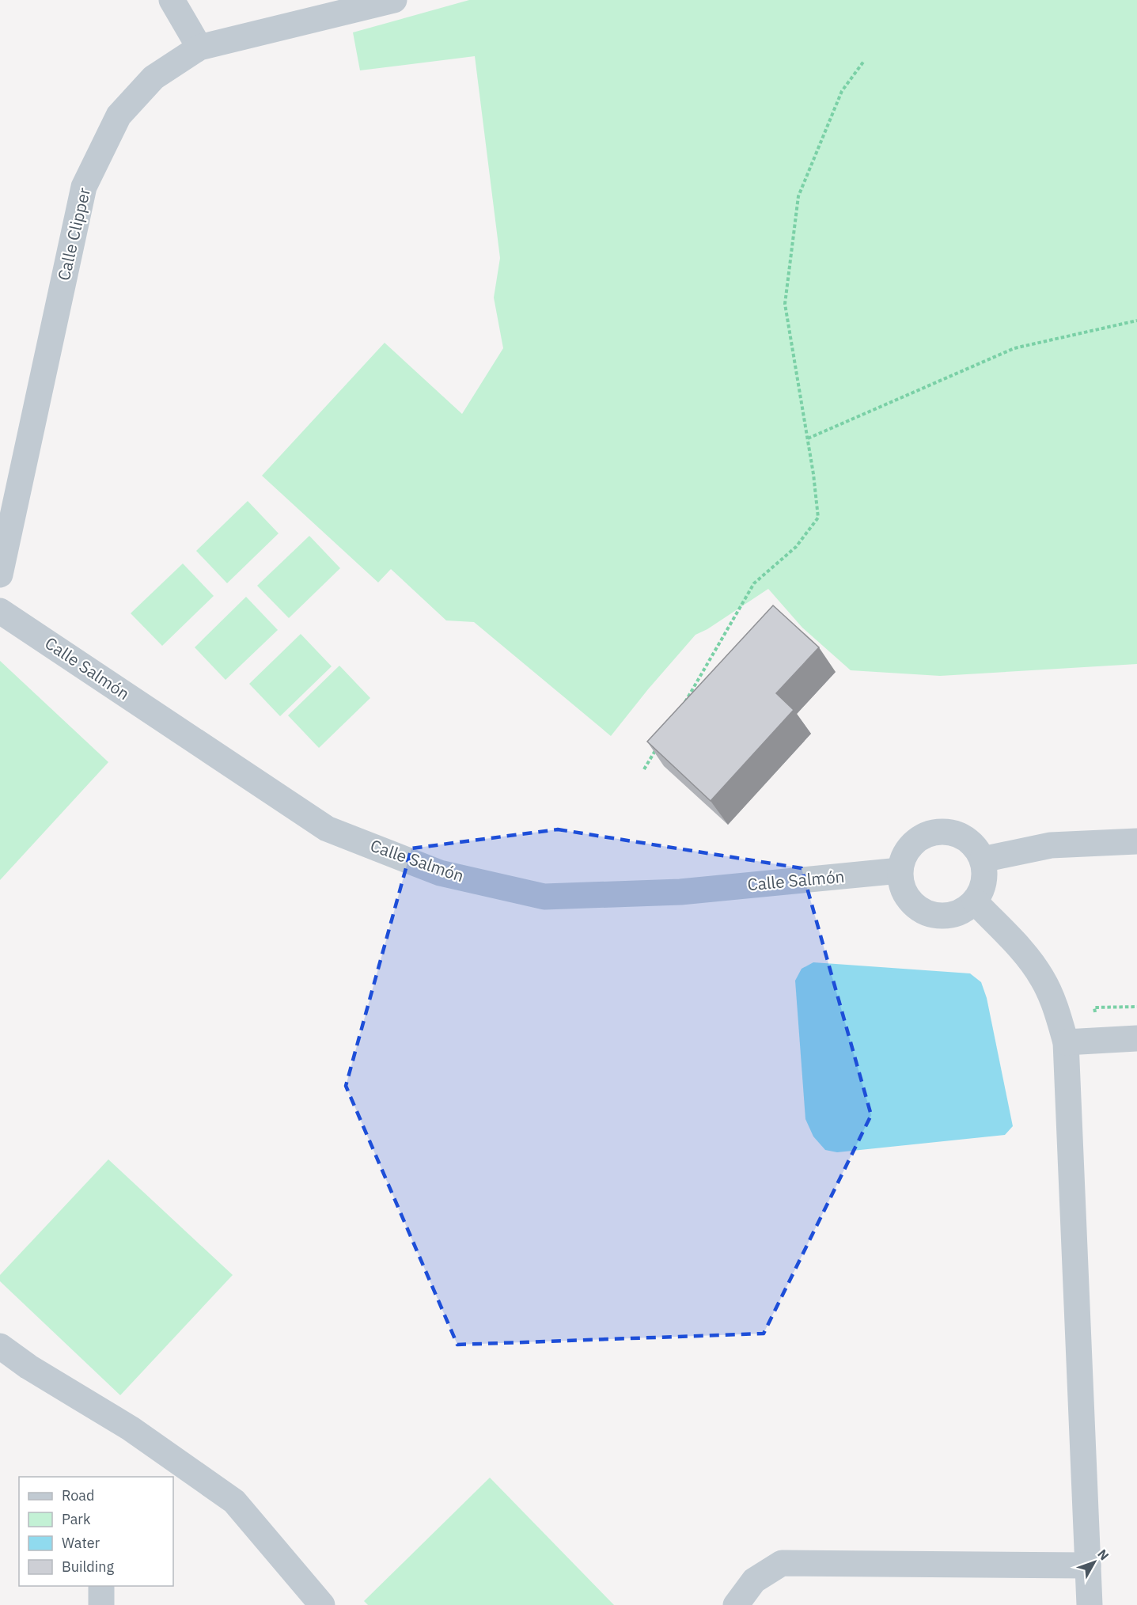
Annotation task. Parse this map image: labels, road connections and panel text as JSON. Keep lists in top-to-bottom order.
{
  "streets": {
    "street": ["Calle Clipper", "Calle Salmón"]
  },
  "legend": [
    "Road",
    "Park",
    "Water",
    "Building"
  ],
  "north": "top right"
}
